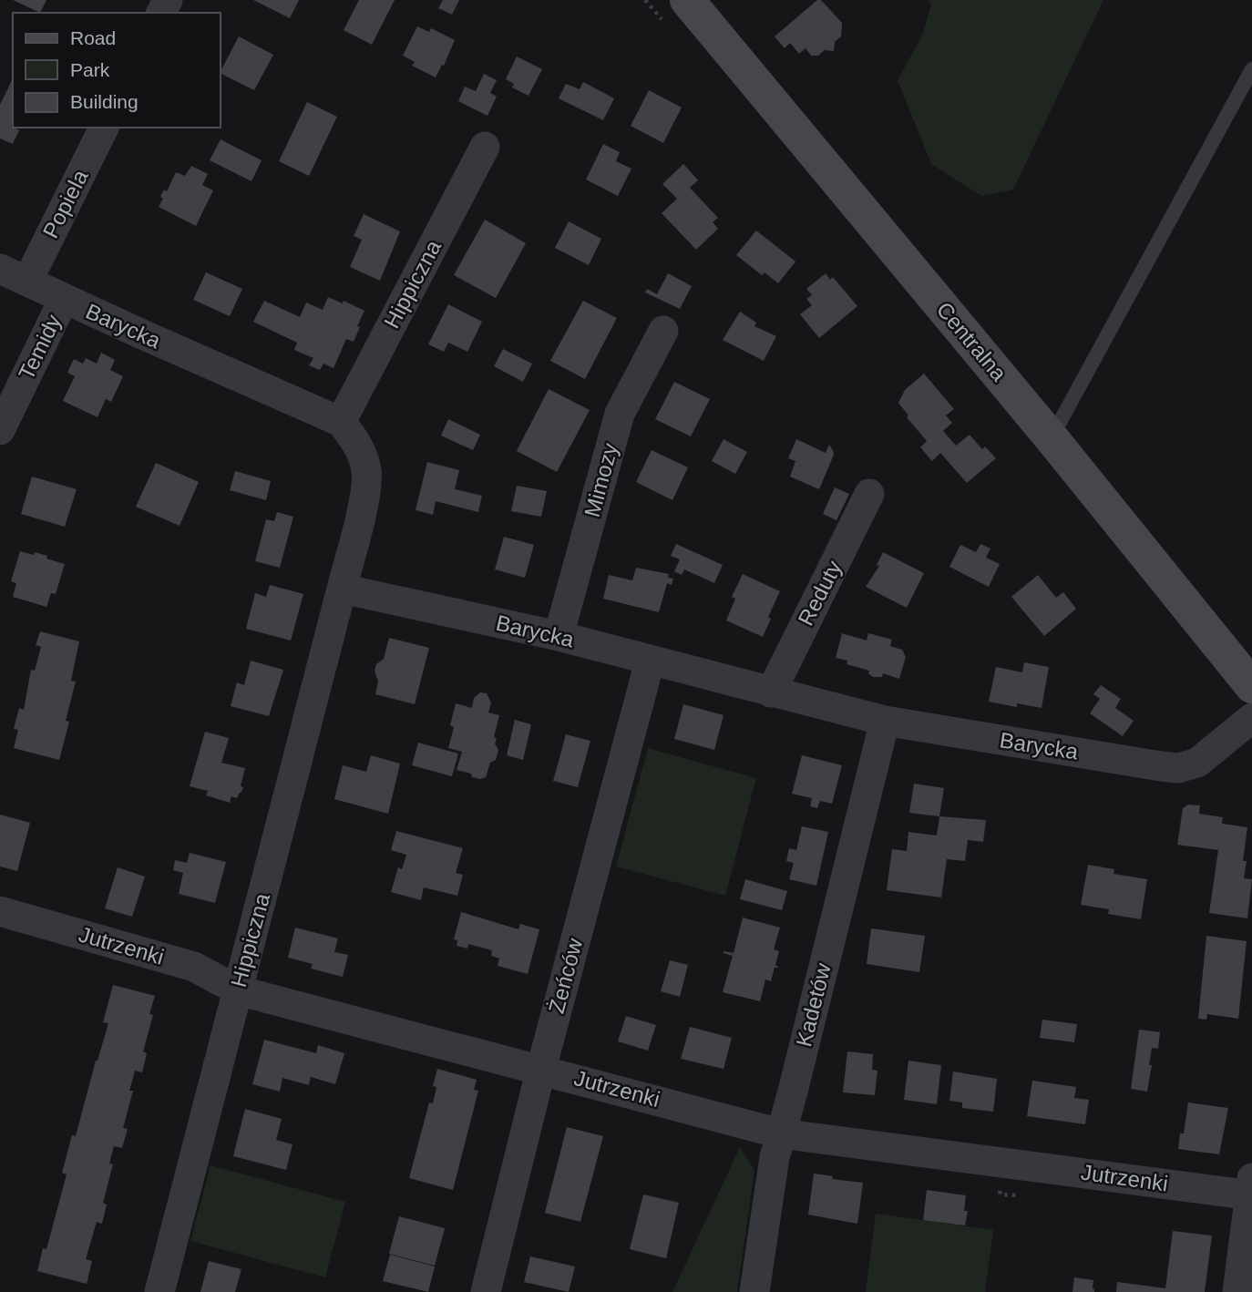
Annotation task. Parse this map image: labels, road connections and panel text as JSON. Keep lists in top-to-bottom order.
{
  "streets": {
    "street": [
      "Popiela",
      "Hippiczna",
      "Barycka",
      "Centralna",
      "Temidy",
      "Mimozy",
      "Reduty",
      "Jutrzenki",
      "Żeńców",
      "Kadetów"
    ]
  },
  "crossings": [
    ["Popiela", "Barycka"],
    ["Hippiczna", "Barycka"],
    ["Hippiczna", "Jutrzenki"],
    ["Barycka", "Temidy"],
    ["Barycka", "Mimozy"],
    ["Barycka", "Reduty"],
    ["Barycka", "Żeńców"],
    ["Barycka", "Kadetów"],
    ["Jutrzenki", "Żeńców"],
    ["Jutrzenki", "Kadetów"]
  ],
  "legend": ["Road", "Park", "Building"]
}
